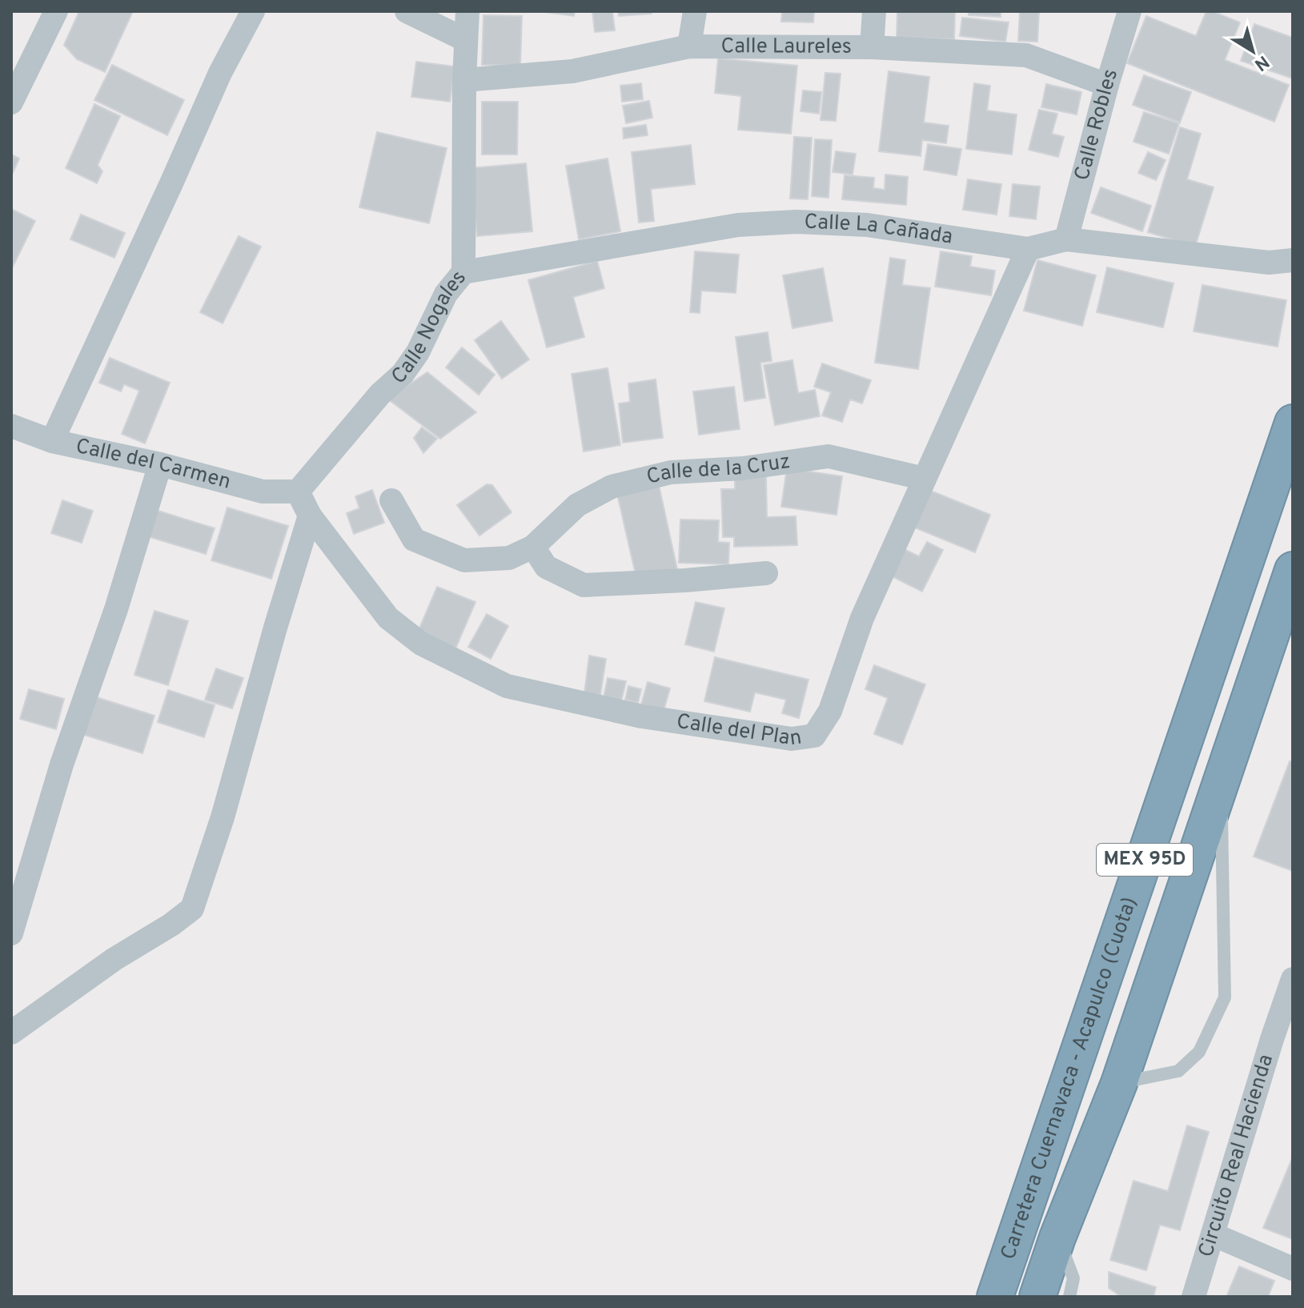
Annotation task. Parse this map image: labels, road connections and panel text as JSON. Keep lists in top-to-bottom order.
{
  "streets": {
    "highway": ["MEX 95D", "Carretera Cuernavaca - Acapulco (Cuota)"],
    "street": [
      "Calle Laureles",
      "Calle Robles",
      "Calle La Cañada",
      "Calle Nogales",
      "Calle del Carmen",
      "Calle de la Cruz",
      "Calle del Plan",
      "Circuito Real Hacienda"
    ]
  },
  "crossings": [
    ["Calle Laureles", "Calle Robles"],
    ["Calle Laureles", "Calle Nogales"],
    ["Calle Robles", "Calle La Cañada"],
    ["Calle La Cañada", "Calle Nogales"],
    ["Calle La Cañada", "Calle del Plan"],
    ["Calle Nogales", "Calle del Carmen"],
    ["Calle Nogales", "Calle del Plan"],
    ["Calle del Carmen", "Calle del Plan"],
    ["Calle de la Cruz", "Calle del Plan"]
  ],
  "north": "bottom right"
}
